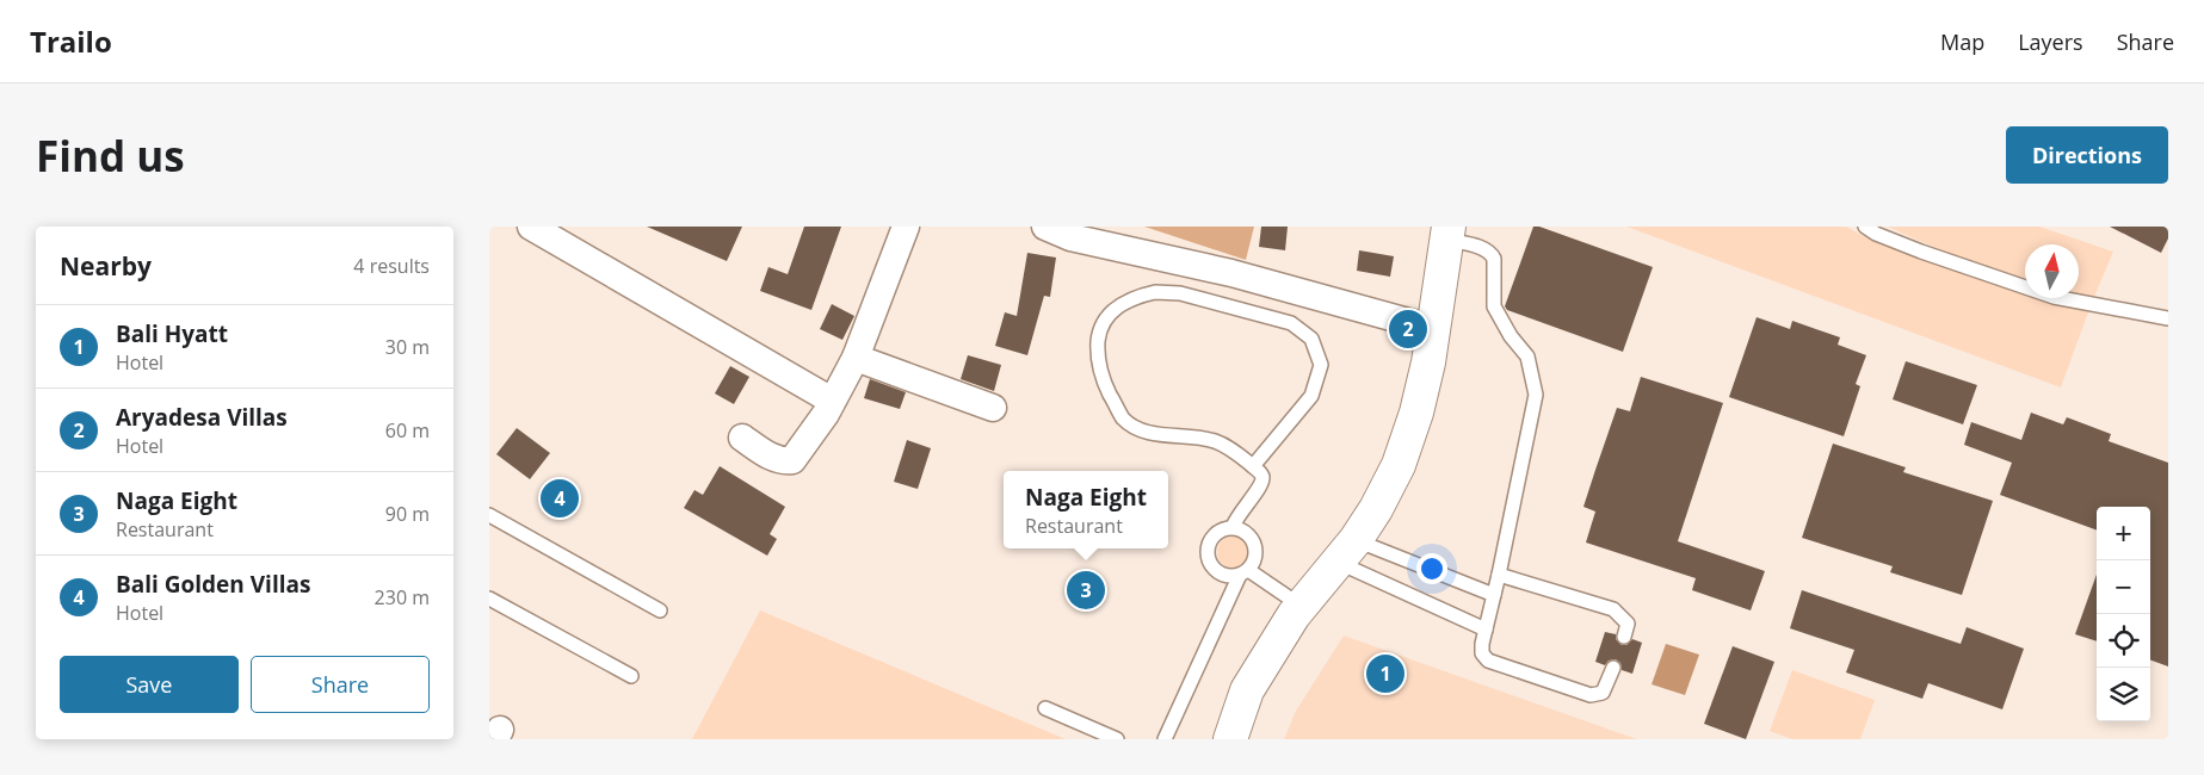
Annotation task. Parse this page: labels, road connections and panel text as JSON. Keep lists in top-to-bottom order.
{
  "north": "top",
  "page": {
    "header": "Trailo",
    "nav": ["Map", "Layers", "Share"],
    "buttons": [
      "Directions",
      ["Save", "Share"]
    ],
    "title": "Find us",
    "heading": ["Nearby", "4 results"],
    "list": [
      {
        "mark": "1",
        "name": "Bali Hyatt",
        "note": "Hotel",
        "value": "30 m"
      },
      {
        "mark": "2",
        "name": "Aryadesa Villas",
        "note": "Hotel",
        "value": "60 m"
      },
      {
        "mark": "3",
        "name": "Naga Eight",
        "note": "Restaurant",
        "value": "90 m"
      },
      {
        "mark": "4",
        "name": "Bali Golden Villas",
        "note": "Hotel",
        "value": "230 m"
      }
    ],
    "pins": [
      "2",
      "4",
      "3",
      "1"
    ],
    "popup": ["Naga Eight", "Restaurant"],
    "map_buttons": ["+", "−"]
  }
}
